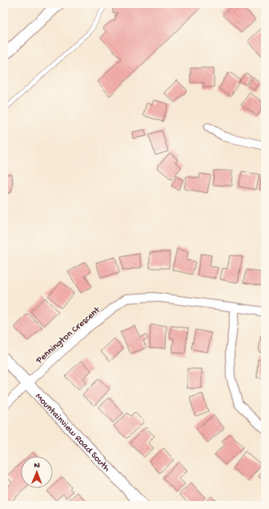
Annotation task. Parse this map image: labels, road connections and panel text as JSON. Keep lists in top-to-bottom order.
{
  "streets": {
    "main road": ["Mountainview Road South"],
    "street": ["Pennington Crescent"]
  },
  "crossings": [
    ["Pennington Crescent", "Mountainview Road South"]
  ],
  "north": "top"
}
